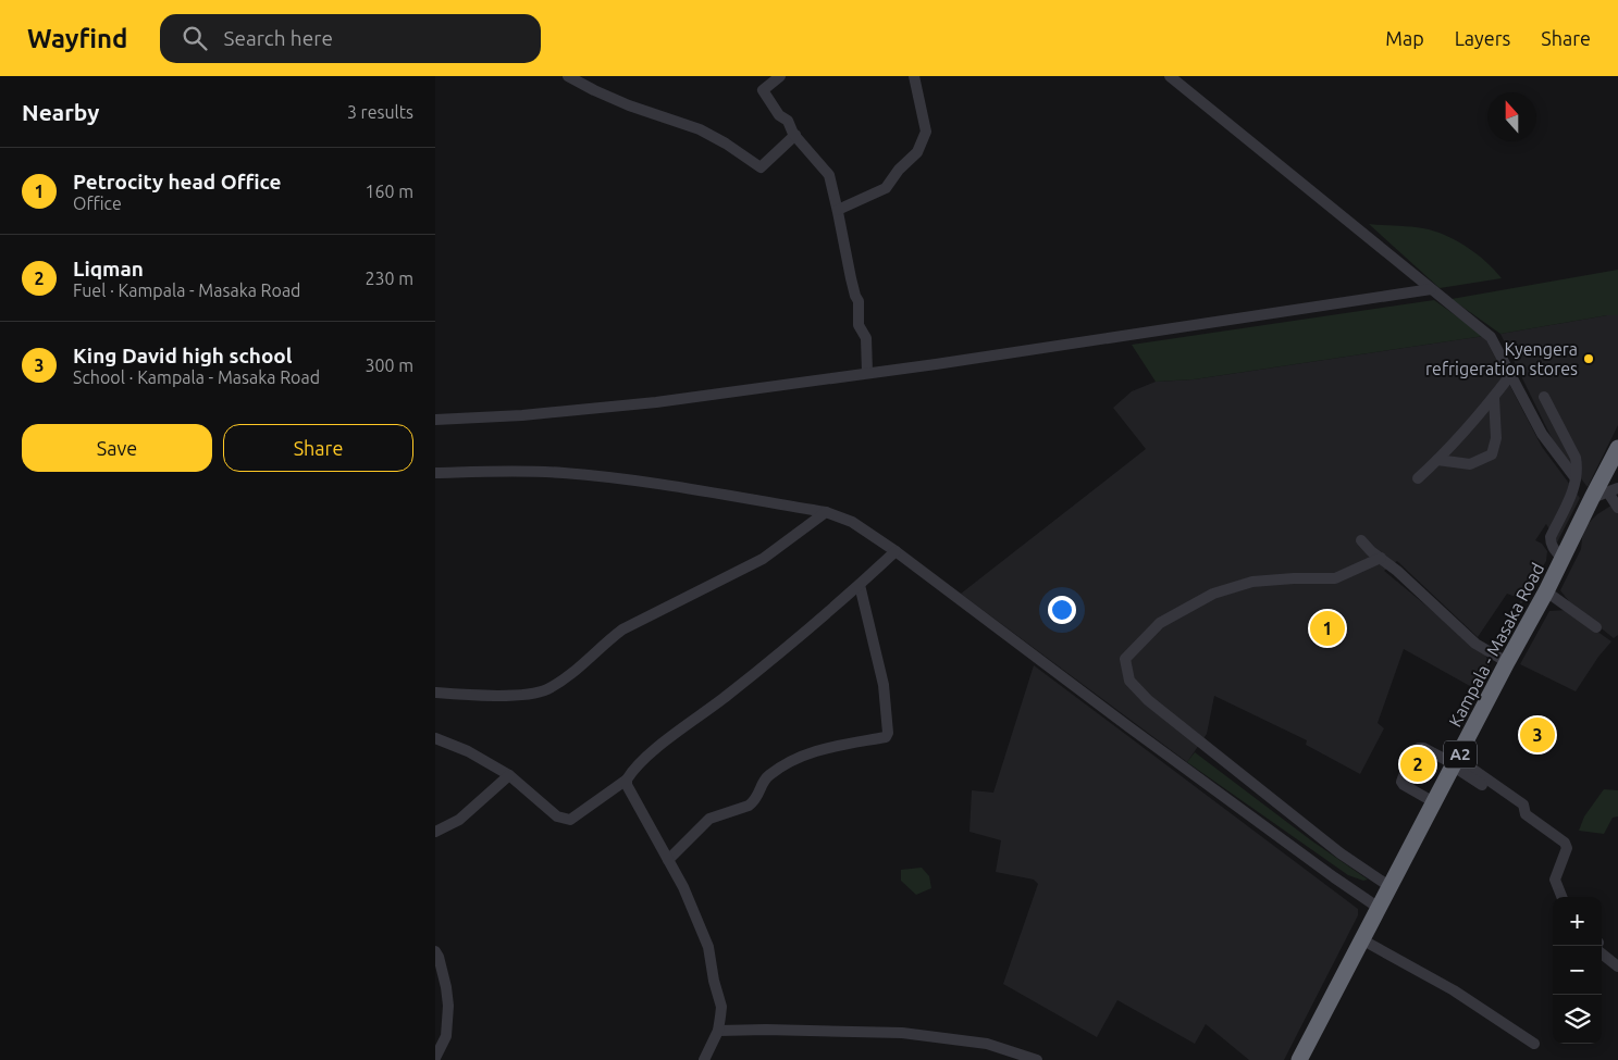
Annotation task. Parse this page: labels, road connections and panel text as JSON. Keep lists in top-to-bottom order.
{
  "streets": {
    "highway": ["Kampala - Masaka Road", "A2"]
  },
  "places": ["Kyengera refrigeration stores"],
  "north": "top",
  "page": {
    "header": "Wayfind",
    "search": "Search here",
    "nav": ["Map", "Layers", "Share"],
    "heading": ["Nearby", "3 results"],
    "list": [
      {
        "mark": "1",
        "name": "Petrocity head Office",
        "note": "Office",
        "value": "160 m"
      },
      {
        "mark": "2",
        "name": "Liqman",
        "note": "Fuel · Kampala - Masaka Road",
        "value": "230 m"
      },
      {
        "mark": "3",
        "name": "King David high school",
        "note": "School · Kampala - Masaka Road",
        "value": "300 m"
      }
    ],
    "buttons": ["Save", "Share"],
    "pins": ["1", "3", "2"],
    "map_buttons": ["+", "−"]
  }
}
